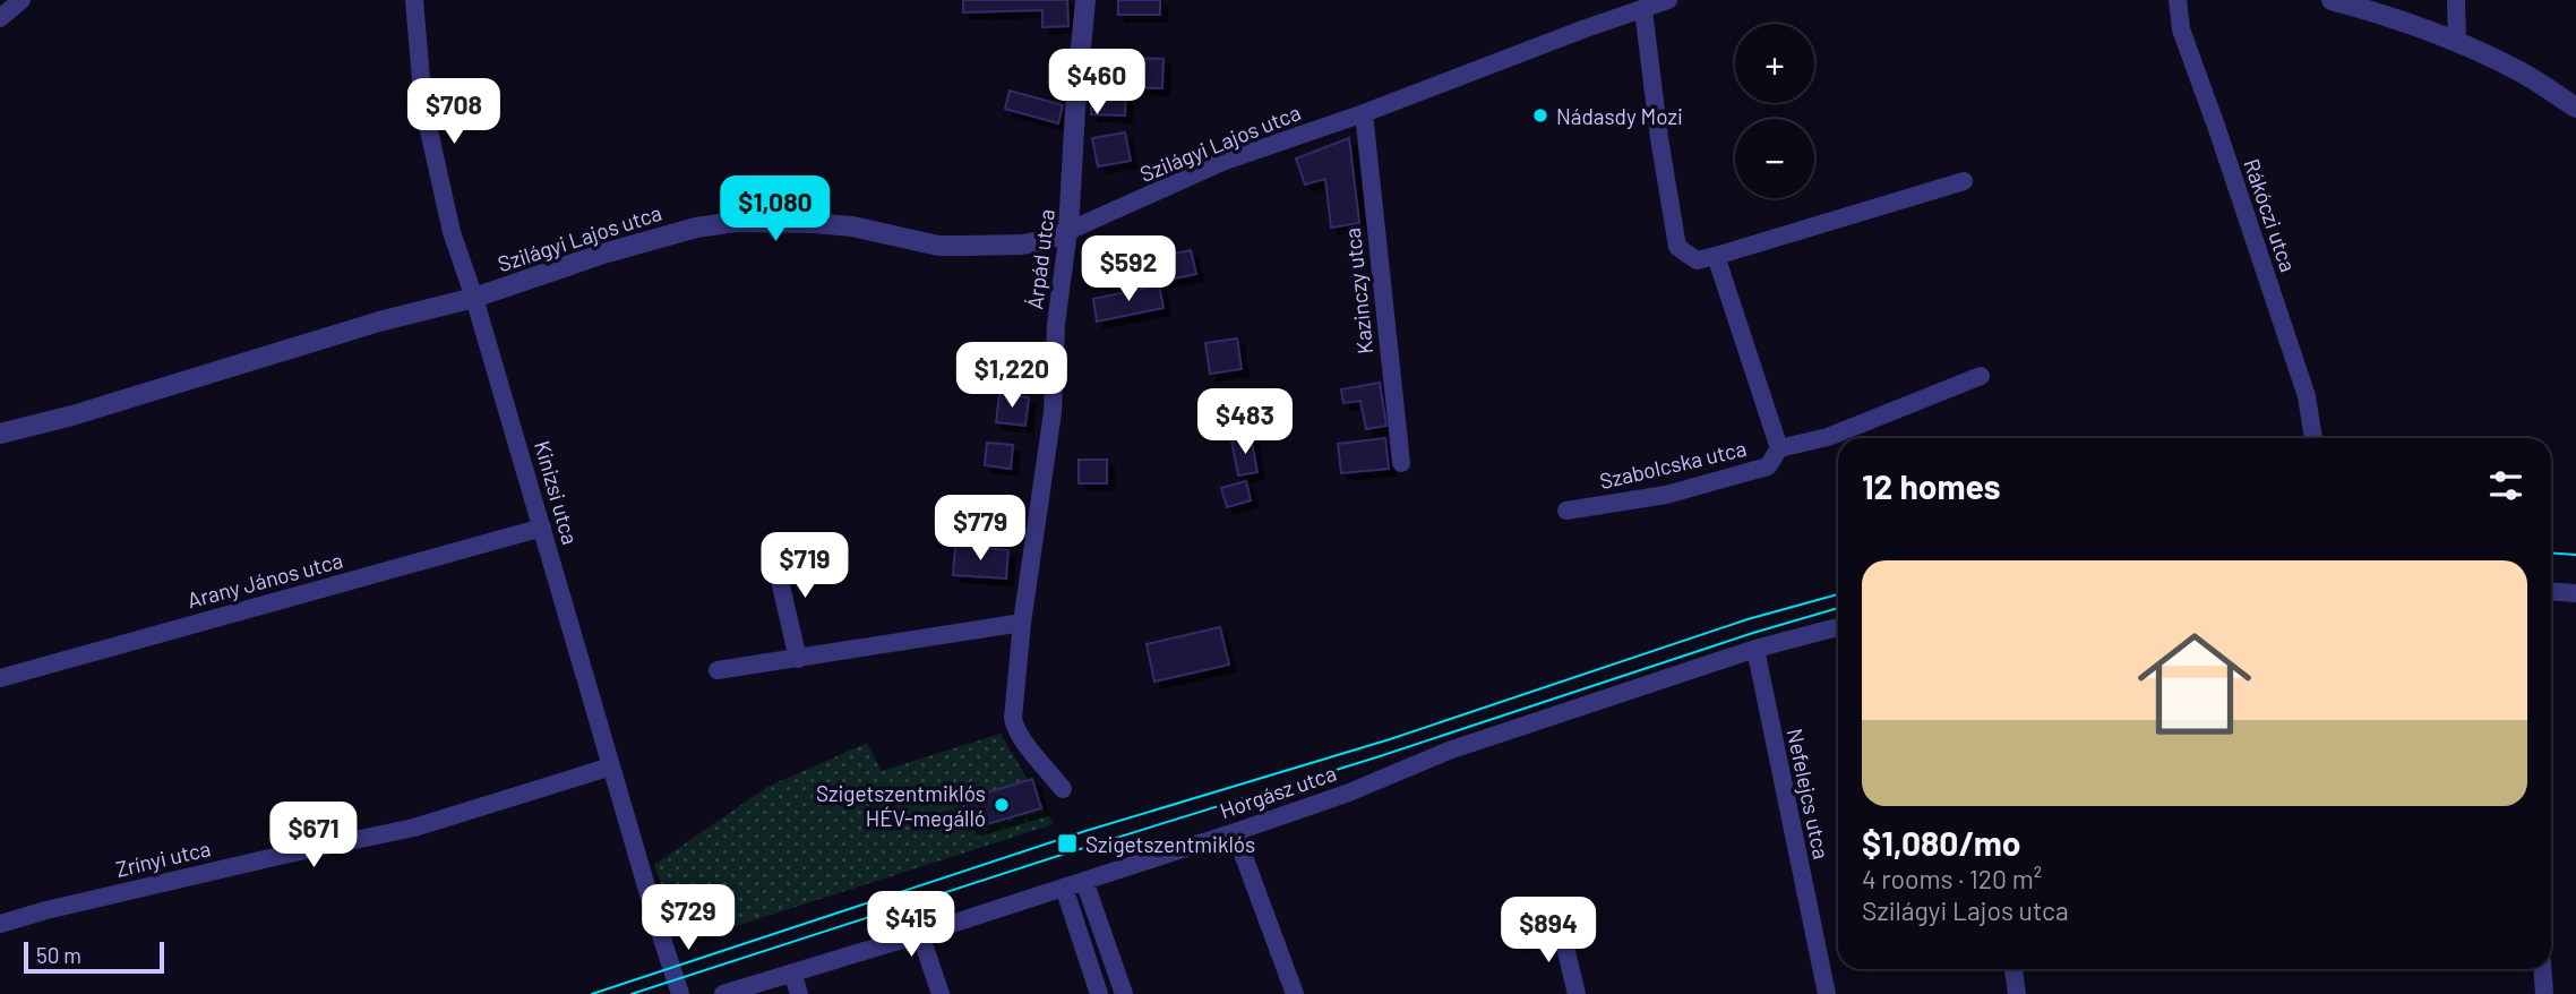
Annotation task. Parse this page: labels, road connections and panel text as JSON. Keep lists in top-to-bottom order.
{
  "streets": {
    "street": [
      "Szilágyi Lajos utca",
      "Rákóczi utca",
      "Árpád utca",
      "Kazinczy utca",
      "Szabolcska utca",
      "Kinizsi utca",
      "Arany János utca",
      "Horgász utca",
      "Nefelejcs utca",
      "Zrínyi utca"
    ]
  },
  "crossings": [
    ["Szilágyi Lajos utca", "Árpád utca"],
    ["Szilágyi Lajos utca", "Kazinczy utca"],
    ["Szilágyi Lajos utca", "Kinizsi utca"],
    ["Kinizsi utca", "Arany János utca"],
    ["Kinizsi utca", "Zrínyi utca"],
    ["Horgász utca", "Nefelejcs utca"]
  ],
  "places": {
    "other": ["Nádasdy Mozi", "Szigetszentmiklós HÉV-megálló"],
    "transit": ["Szigetszentmiklós"]
  },
  "scale_bar": "50 m",
  "page": {
    "map_buttons": ["+", "−"],
    "price": [
      "$460",
      "$708",
      "$1,080",
      "$592",
      "$1,220",
      "$483",
      "$779",
      "$719",
      "$671",
      "$729",
      "$415",
      "$894"
    ],
    "heading": "12 homes",
    "list": [
      {
        "name": "$1,080/mo",
        "note": "4 rooms · 120 m² · Szilágyi Lajos utca"
      }
    ],
    "scale": "50 m"
  }
}
